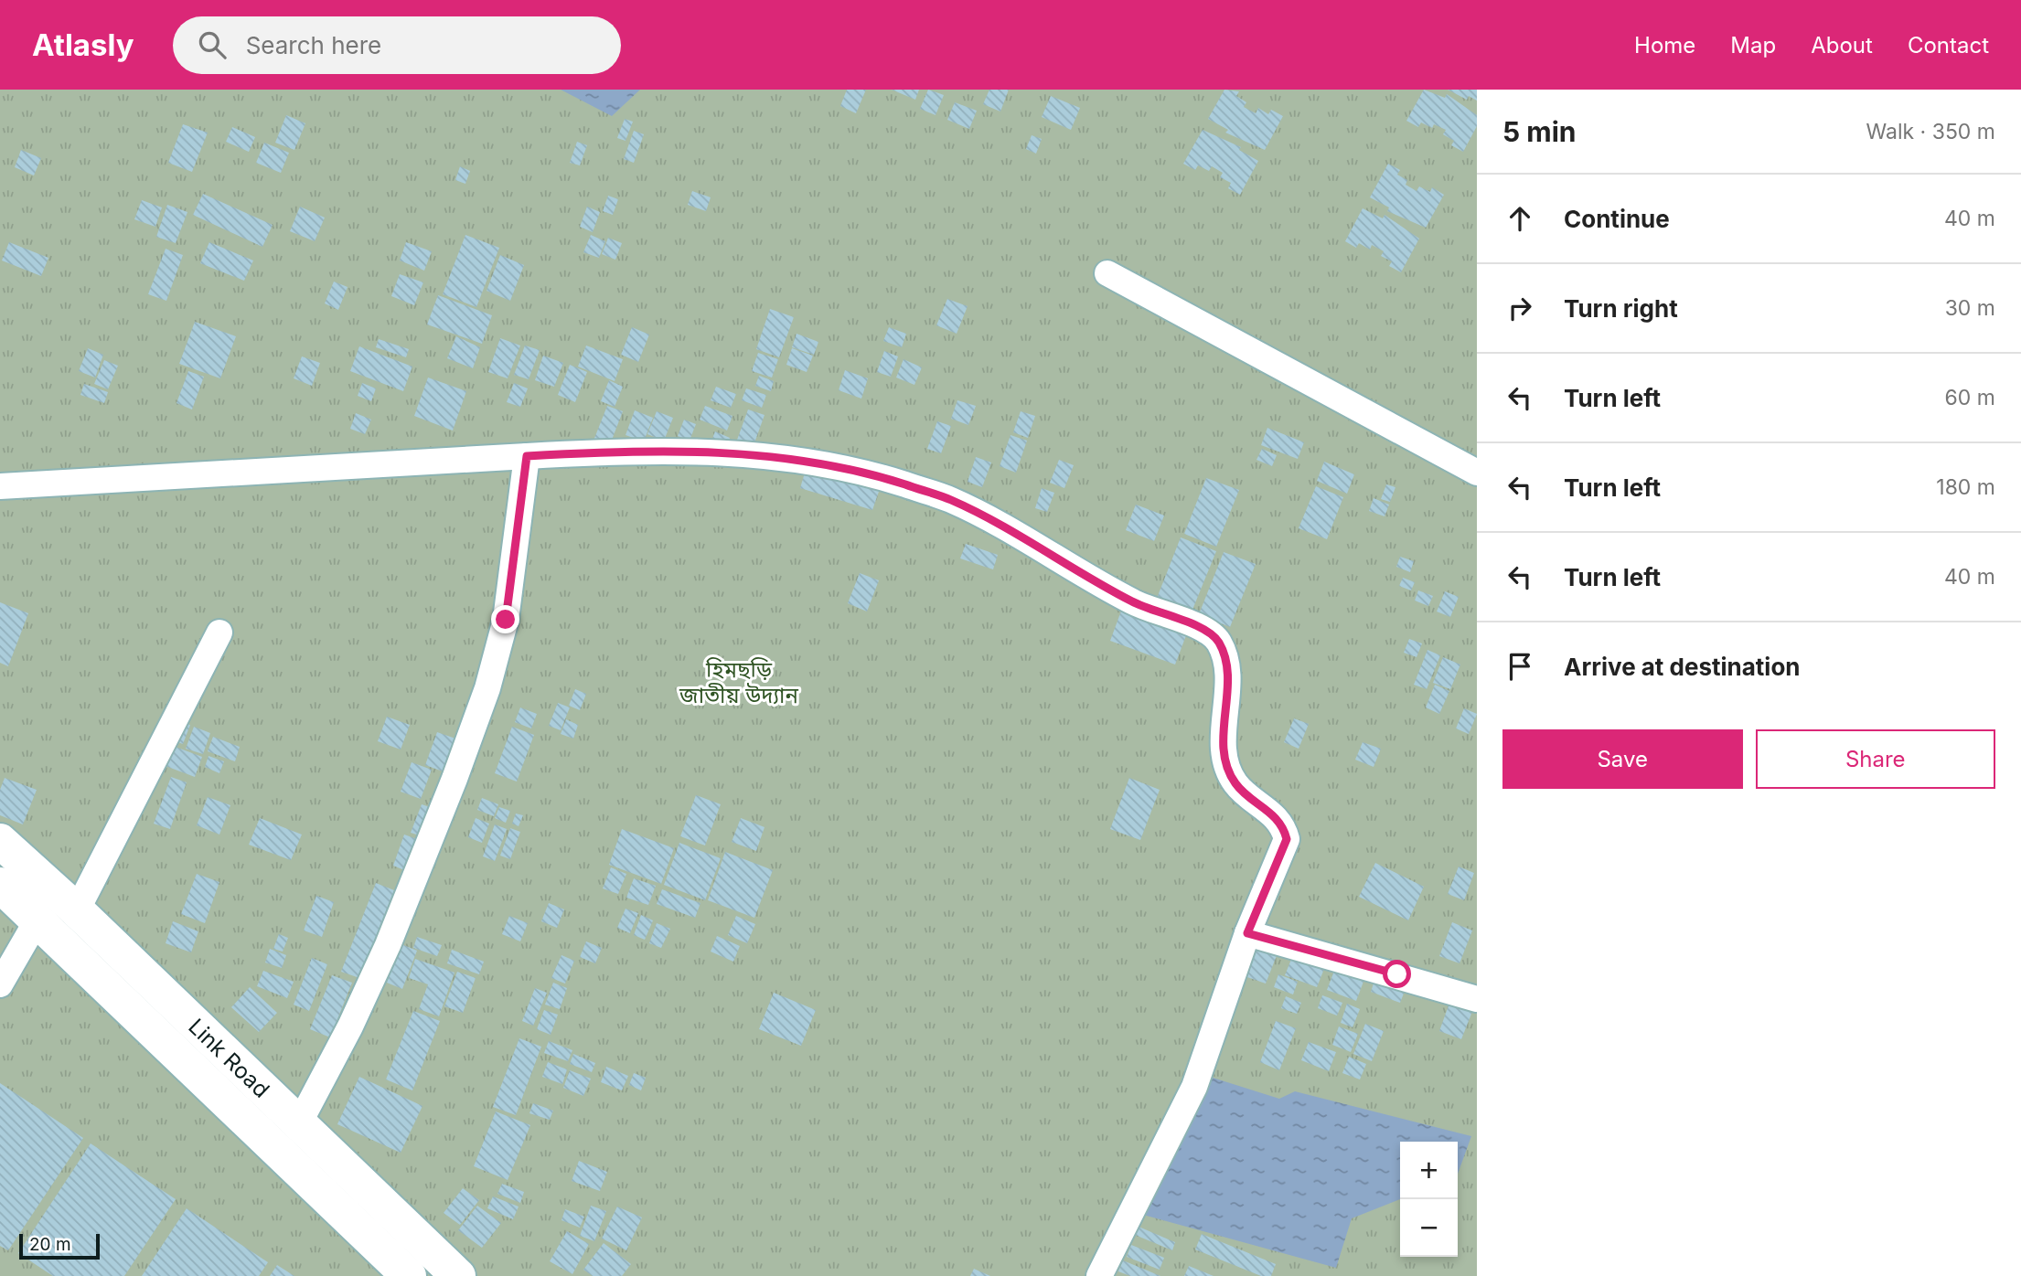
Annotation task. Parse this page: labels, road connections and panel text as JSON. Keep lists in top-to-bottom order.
{
  "streets": {
    "highway": ["Link Road"]
  },
  "parks": ["হিমছড়ি জাতীয় উদ্যান"],
  "scale_bar": "20 m",
  "page": {
    "header": "Atlasly",
    "search": "Search here",
    "nav": [
      "Home",
      "Map",
      "About",
      "Contact"
    ],
    "heading": ["5 min", "Walk · 350 m"],
    "list": [
      ["Continue", "40 m"],
      ["Turn right", "30 m"],
      ["Turn left", "60 m"],
      ["Turn left", "180 m"],
      ["Turn left", "40 m"],
      "Arrive at destination"
    ],
    "buttons": ["Save", "Share"],
    "map_buttons": ["+", "−"],
    "scale": "20 m"
  }
}
